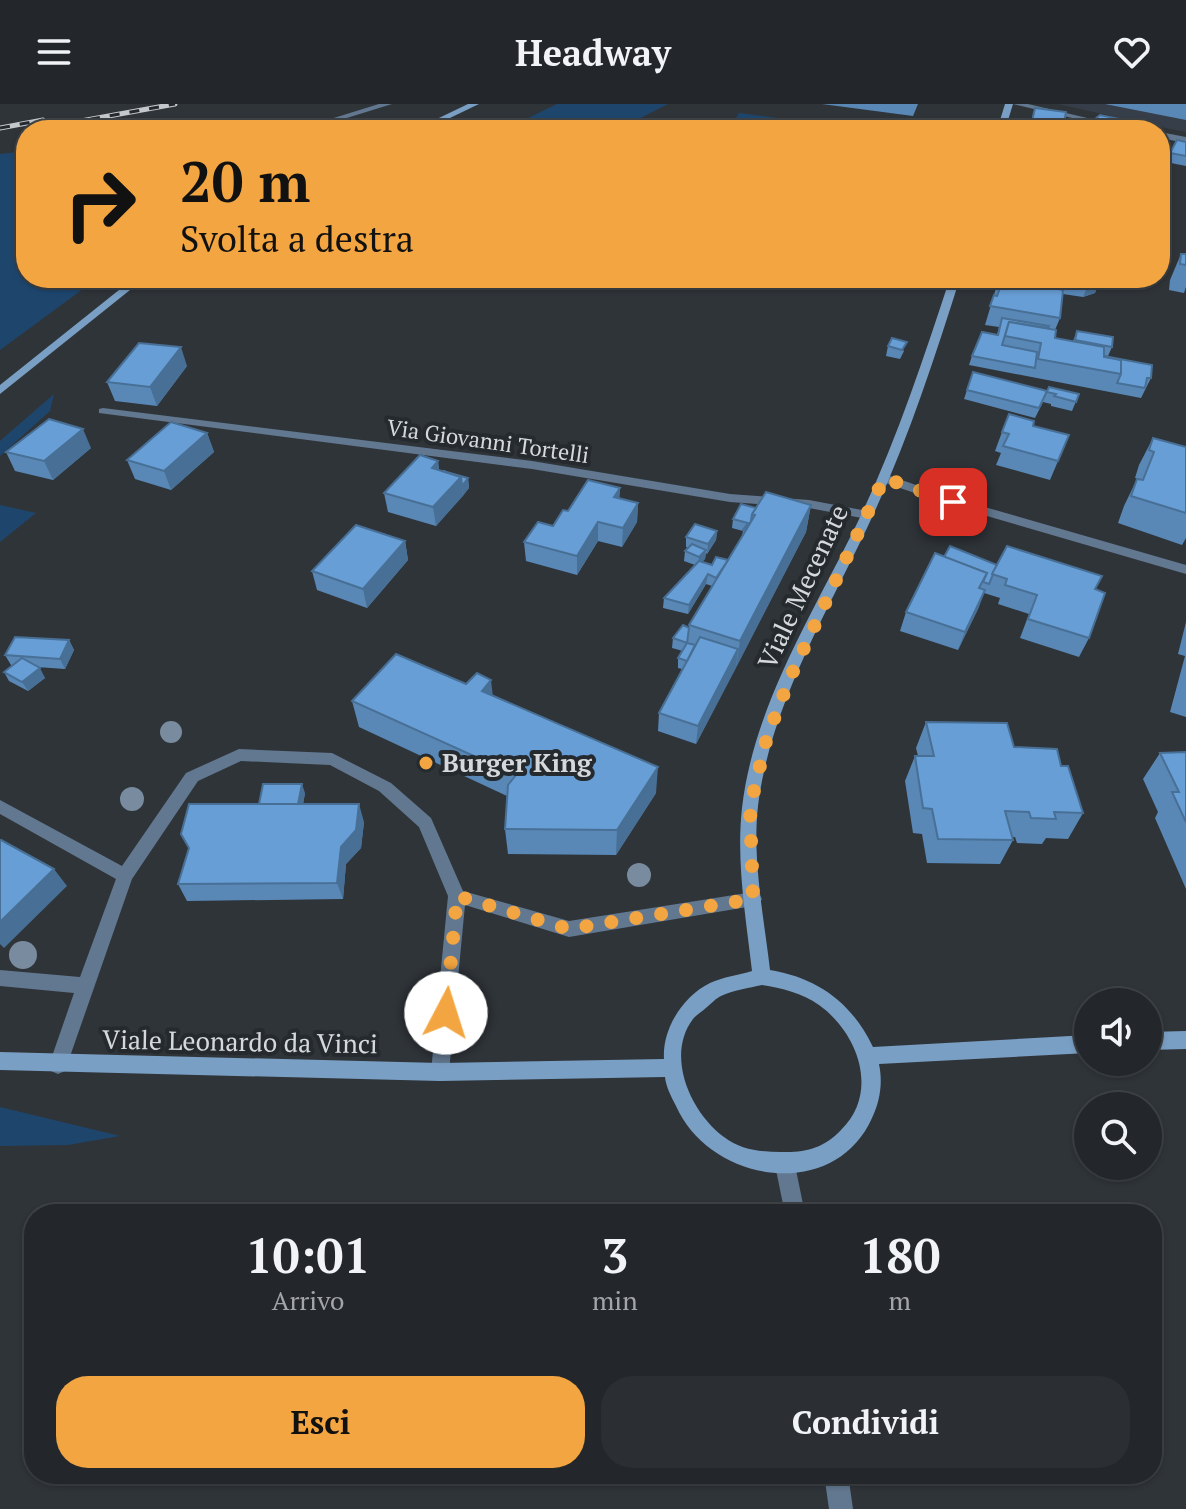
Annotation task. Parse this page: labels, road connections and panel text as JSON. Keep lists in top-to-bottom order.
{
  "streets": {
    "main road": ["Viale Mecenate", "Viale Leonardo da Vinci"],
    "street": ["Via Giovanni Tortelli"]
  },
  "crossings": [
    ["Via Giovanni Tortelli", "Viale Mecenate"],
    ["Viale Mecenate", "Viale Leonardo da Vinci"]
  ],
  "places": ["Burger King"],
  "page": {
    "header": "Headway",
    "turn": ["20 m", "Svolta a destra"],
    "eta": [
      "10:01",
      "Arrivo",
      "3",
      "min",
      "180",
      "m"
    ],
    "buttons": ["Esci", "Condividi"]
  }
}
